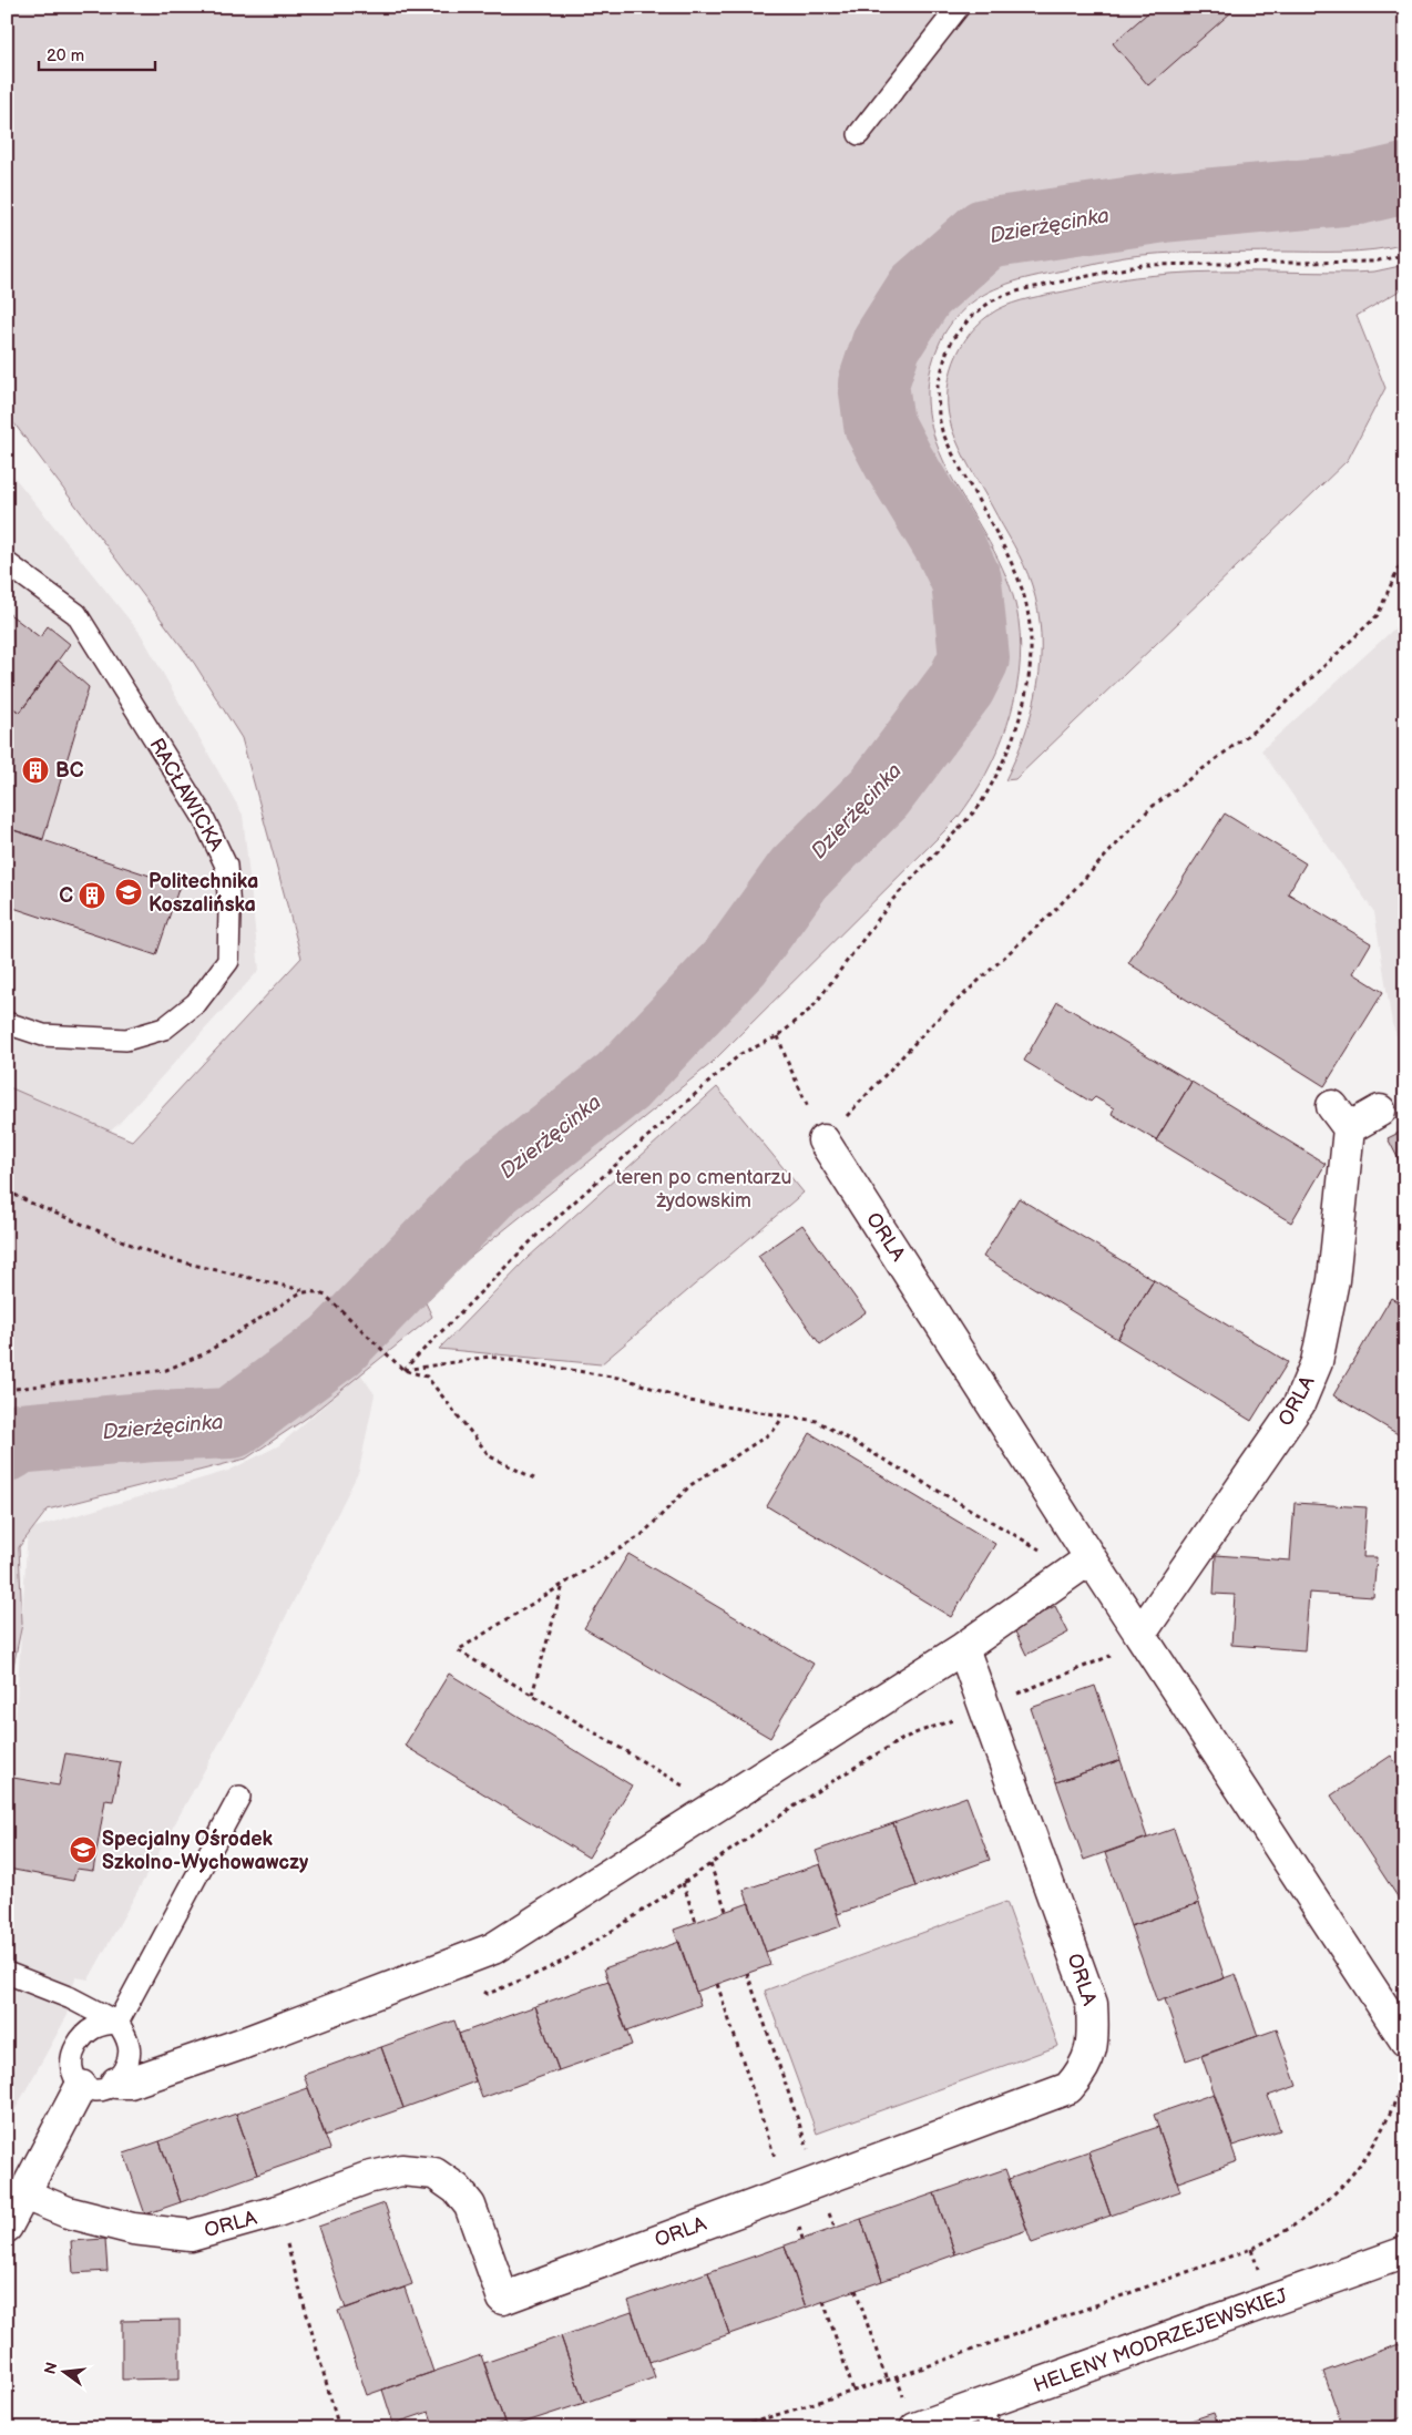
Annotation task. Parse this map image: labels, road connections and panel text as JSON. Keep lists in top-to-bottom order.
{
  "streets": {
    "street": ["ORLA", "HELENY MODRZEJEWSKIEJ"],
    "lane": ["RACŁAWICKA"]
  },
  "water": ["Dzierżęcinka"],
  "parks": ["teren po cmentarzu żydowskim"],
  "places": {
    "building": ["BC", "C"],
    "school or university": ["Politechnika Koszalińska", "Specjalny Ośrodek Szkolno-Wychowawczy"]
  },
  "scale_bar": "20 m",
  "north": "left"
}
